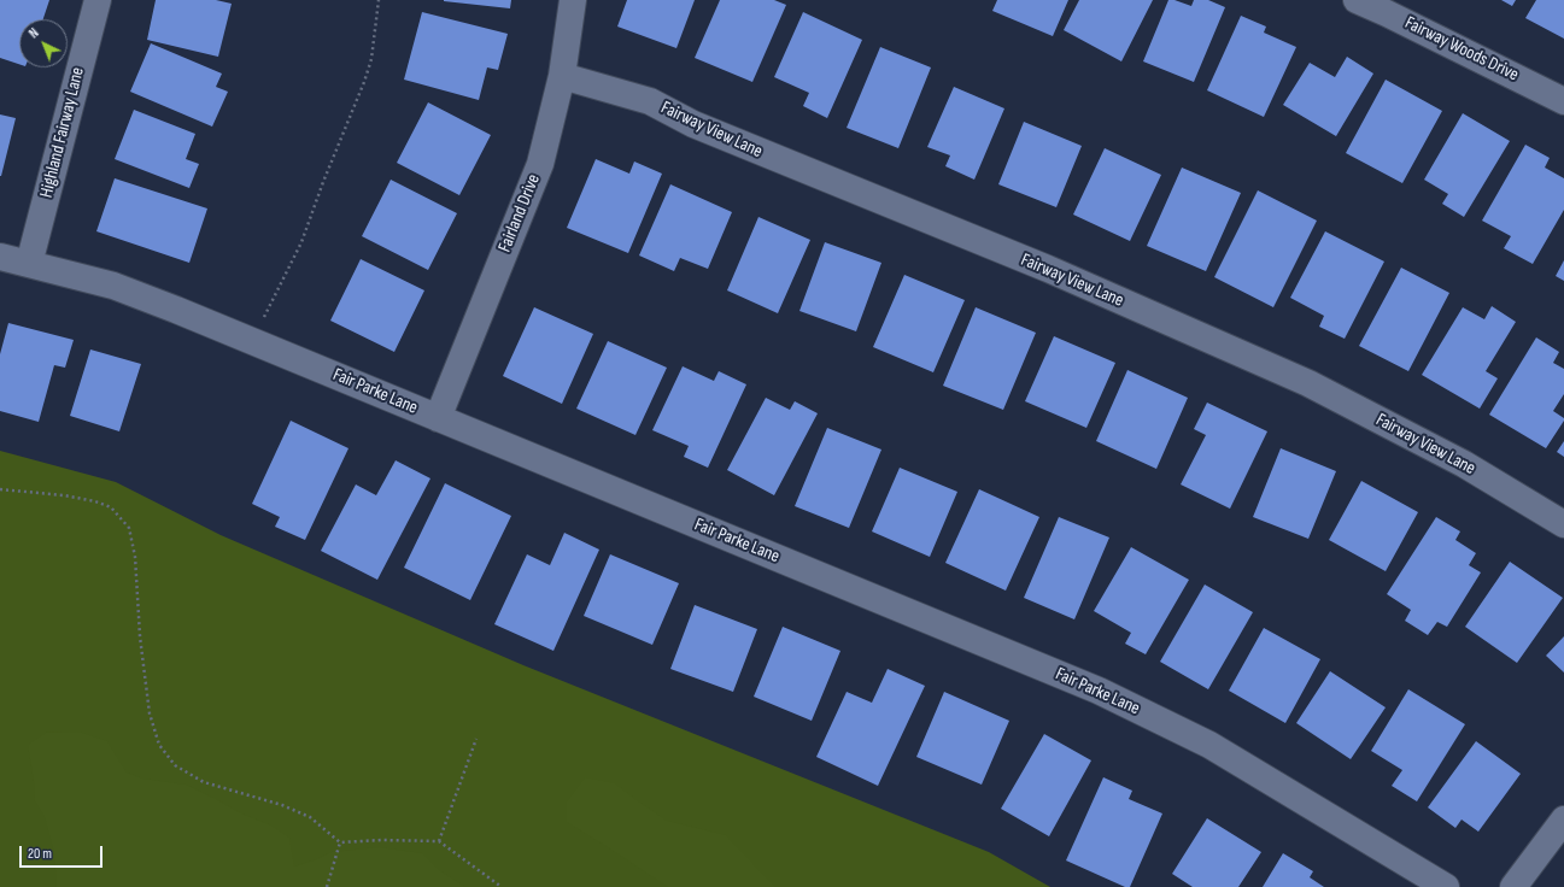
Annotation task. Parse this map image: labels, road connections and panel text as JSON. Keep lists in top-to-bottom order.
{
  "streets": {
    "street": [
      "Fairway Woods Drive",
      "Fairway View Lane",
      "Highland Fairway Lane",
      "Fairland Drive",
      "Fair Parke Lane"
    ]
  },
  "crossings": [
    ["Fairway View Lane", "Fairland Drive"],
    ["Highland Fairway Lane", "Fair Parke Lane"],
    ["Fairland Drive", "Fair Parke Lane"]
  ],
  "scale_bar": "20 m",
  "north": "top left"
}
